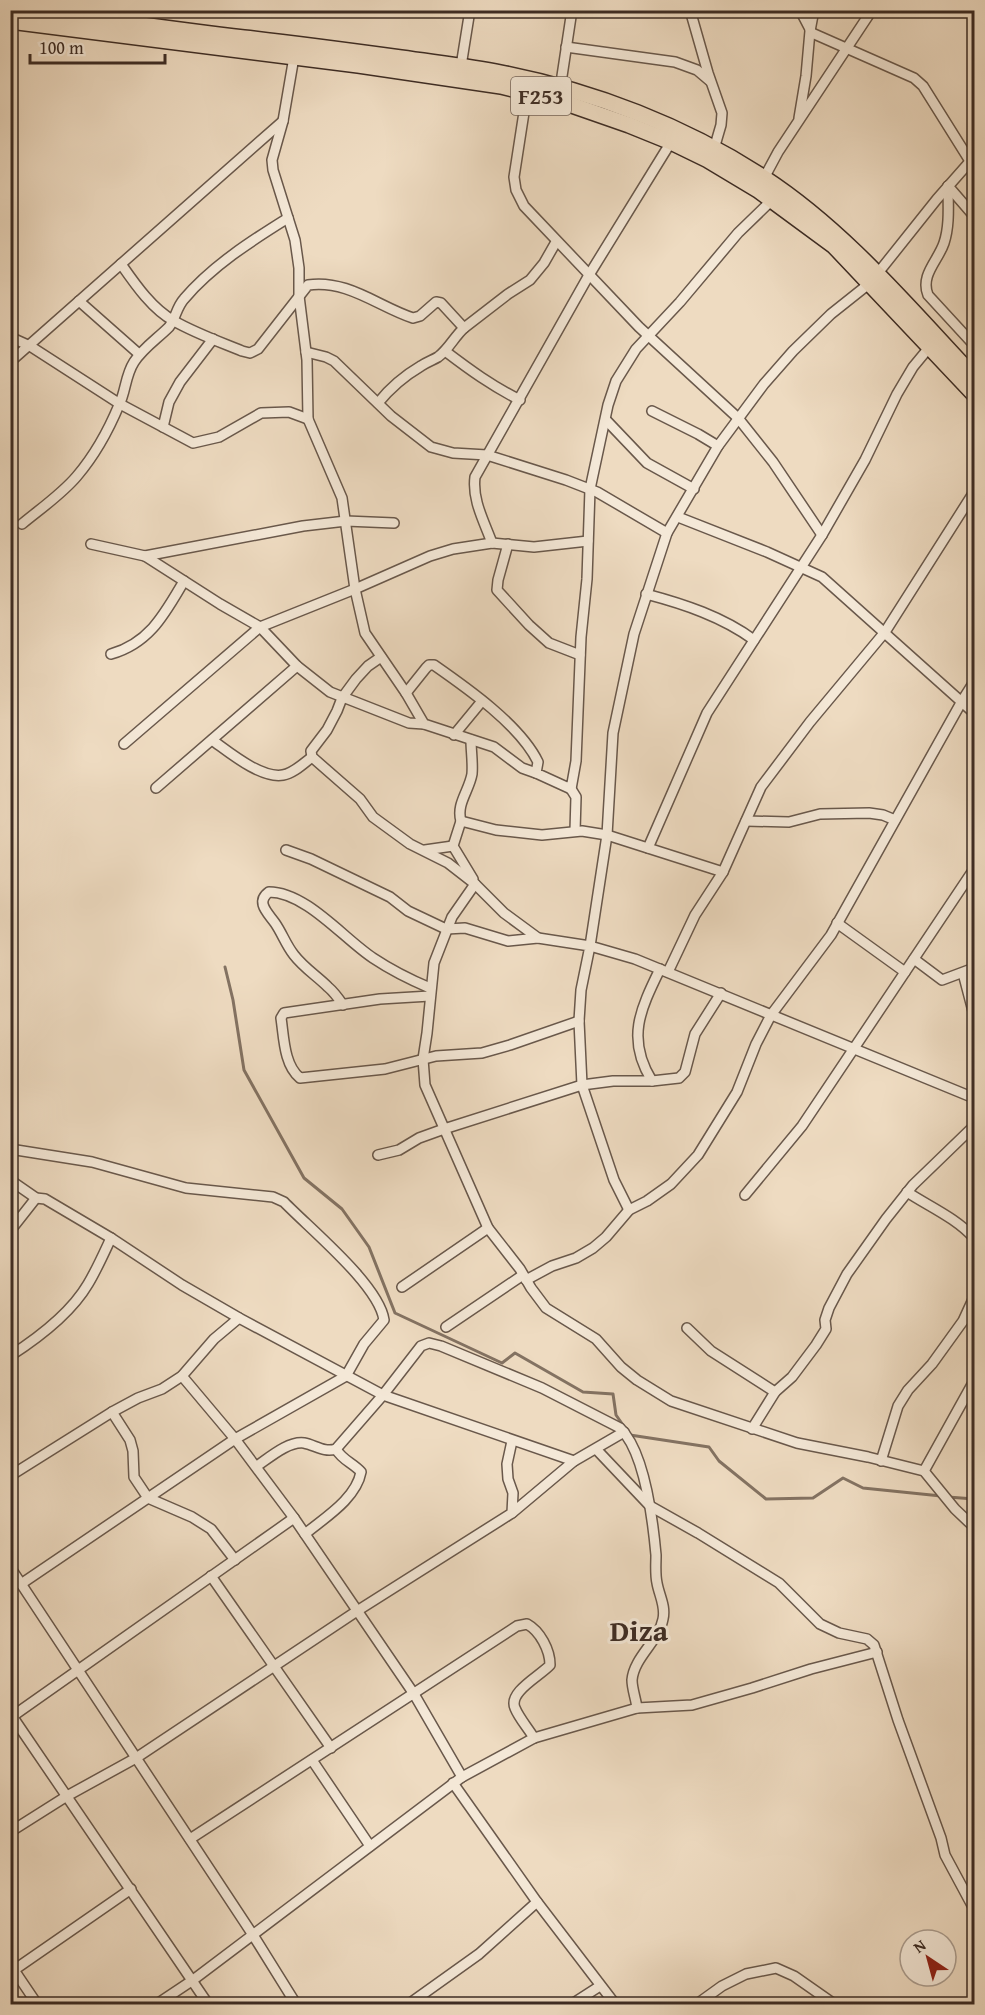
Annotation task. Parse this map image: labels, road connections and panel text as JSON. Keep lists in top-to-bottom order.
{
  "streets": {
    "main road": ["F253"]
  },
  "districts": ["Diza"],
  "scale_bar": "100 m",
  "north": "top left"
}
